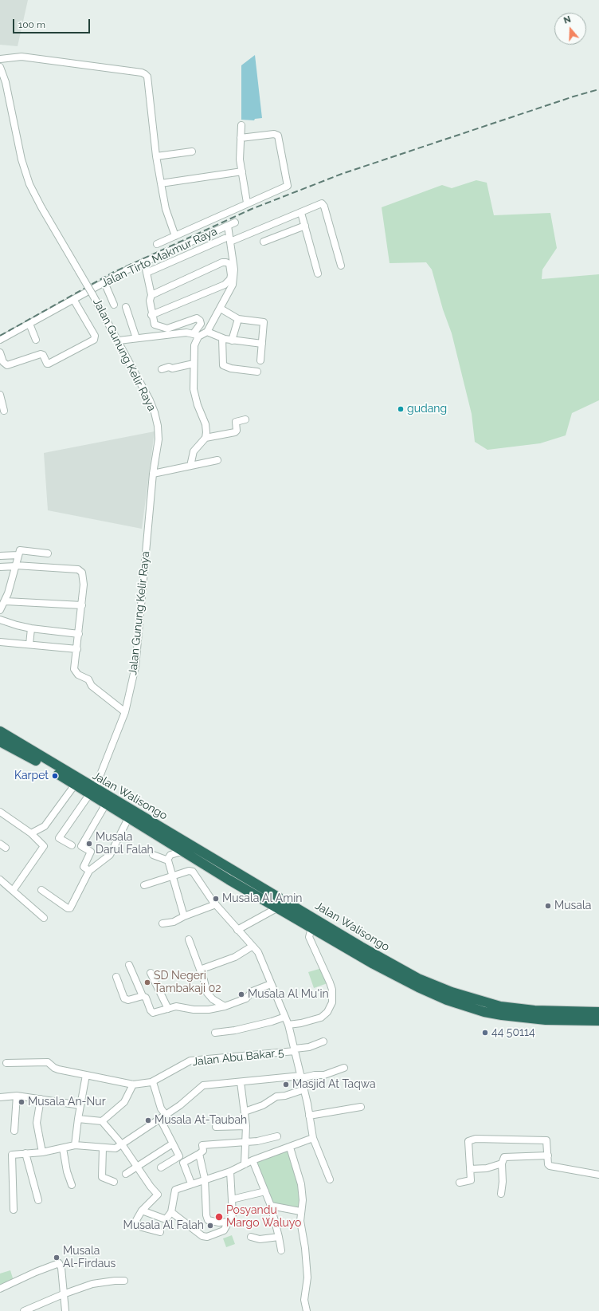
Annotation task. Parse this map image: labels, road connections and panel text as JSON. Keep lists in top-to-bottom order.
{
  "streets": {
    "highway": ["Jalan Walisongo"],
    "street": ["Jalan Tirto Makmur Raya", "Jalan Gunung Kelir Raya", "Jalan Abu Bakar 5"]
  },
  "crossings": [
    ["Jalan Gunung Kelir Raya", "Jalan Walisongo"]
  ],
  "places": [
    "gudang",
    "Karpet",
    "Musala Darul Falah",
    "Musala Al Amin",
    "Musala",
    "SD Negeri Tambakaji 02",
    "Musala Al Mu'in",
    "44 50114",
    "Masjid At Taqwa",
    "Musala An-Nur",
    "Musala At-Taubah",
    "Posyandu Margo Waluyo",
    "Musala Al Falah",
    "Musala Al-Firdaus"
  ],
  "scale_bar": "100 m",
  "north": "top"
}
